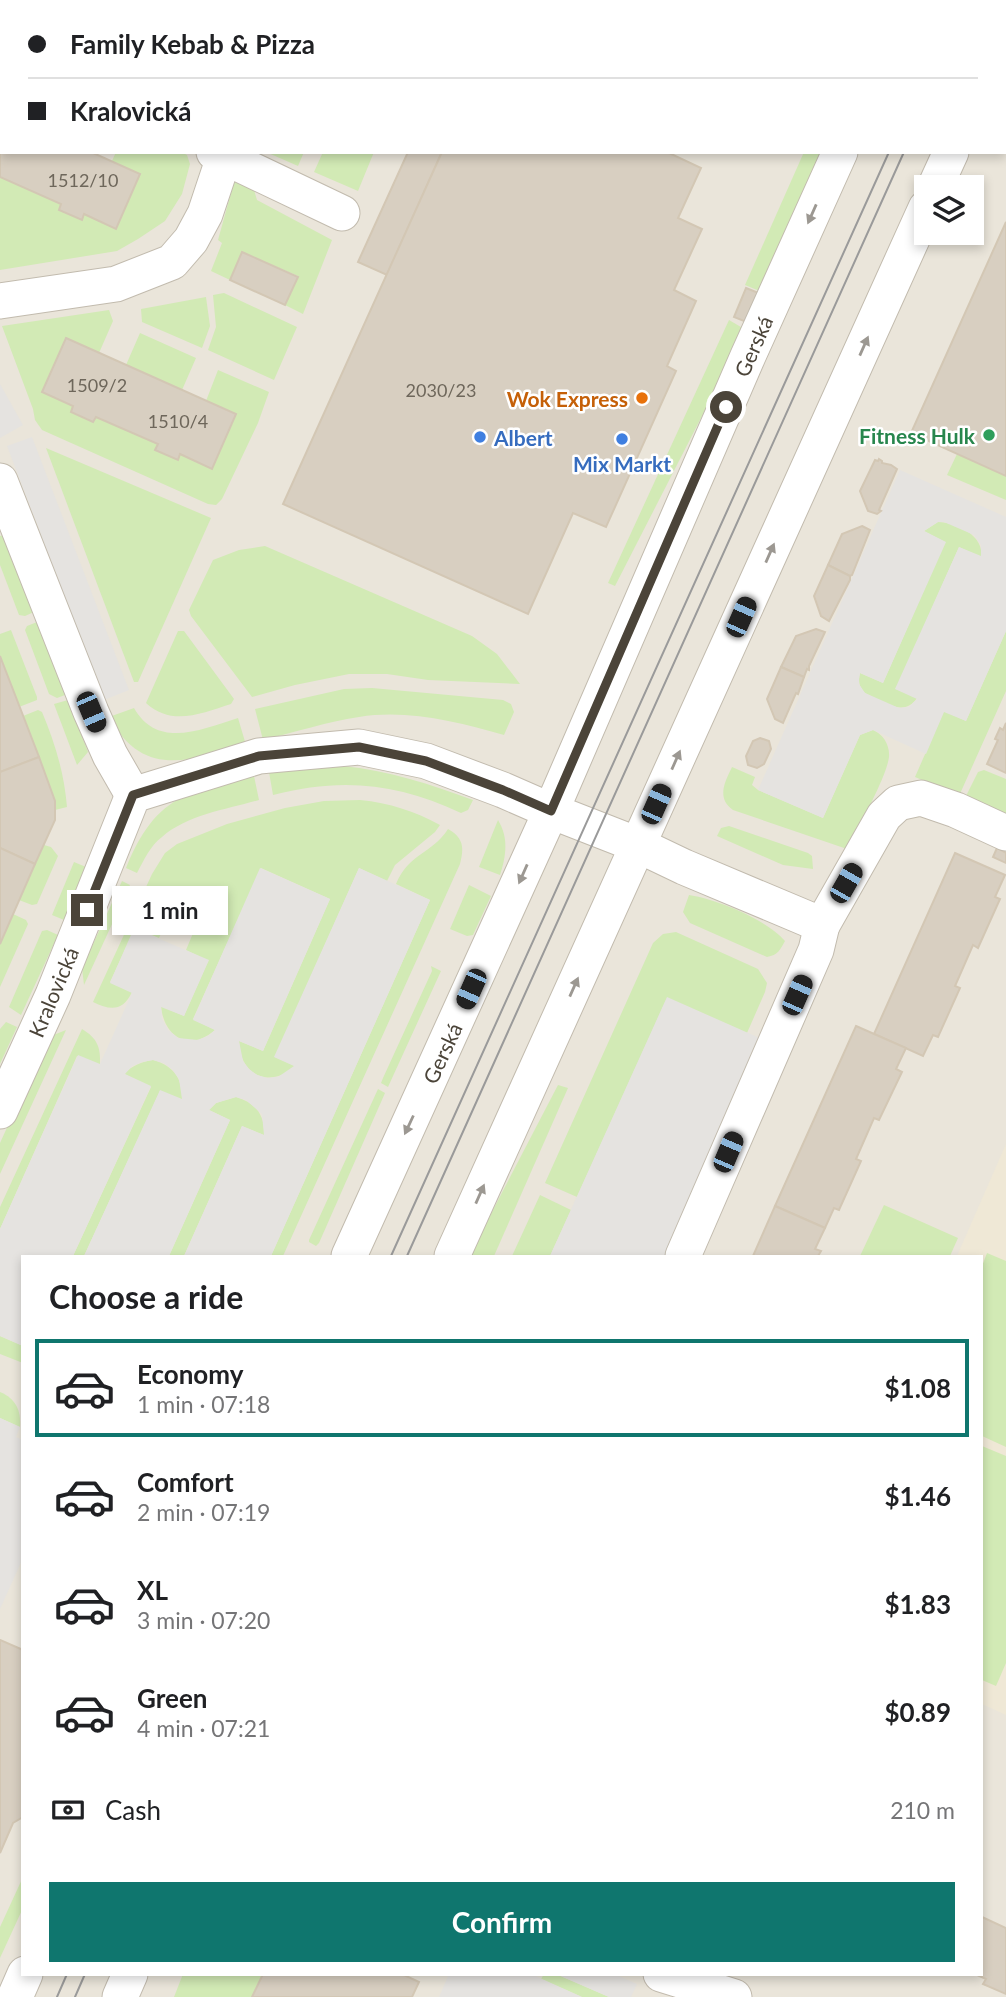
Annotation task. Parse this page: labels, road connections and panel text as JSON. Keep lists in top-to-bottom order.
{
  "streets": {
    "street": ["Gerská", "Kralovická"]
  },
  "places": [
    "Wok Express",
    "Fitness Hulk",
    "Albert",
    "Mix Markt"
  ],
  "house_numbers": [
    "1512/10",
    "1509/2",
    "2030/23",
    "1510/4"
  ],
  "page": {
    "banner": ["Family Kebab & Pizza", "Kralovická"],
    "bubble": "1 min",
    "heading": "Choose a ride",
    "list": [
      {
        "name": "Economy",
        "note": "1 min · 07:18",
        "value": "$1.08"
      },
      {
        "name": "Comfort",
        "note": "2 min · 07:19",
        "value": "$1.46"
      },
      {
        "name": "XL",
        "note": "3 min · 07:20",
        "value": "$1.83"
      },
      {
        "name": "Green",
        "note": "4 min · 07:21",
        "value": "$0.89"
      }
    ],
    "pay": ["Cash", "210 m"],
    "buttons": "Confirm"
  }
}
